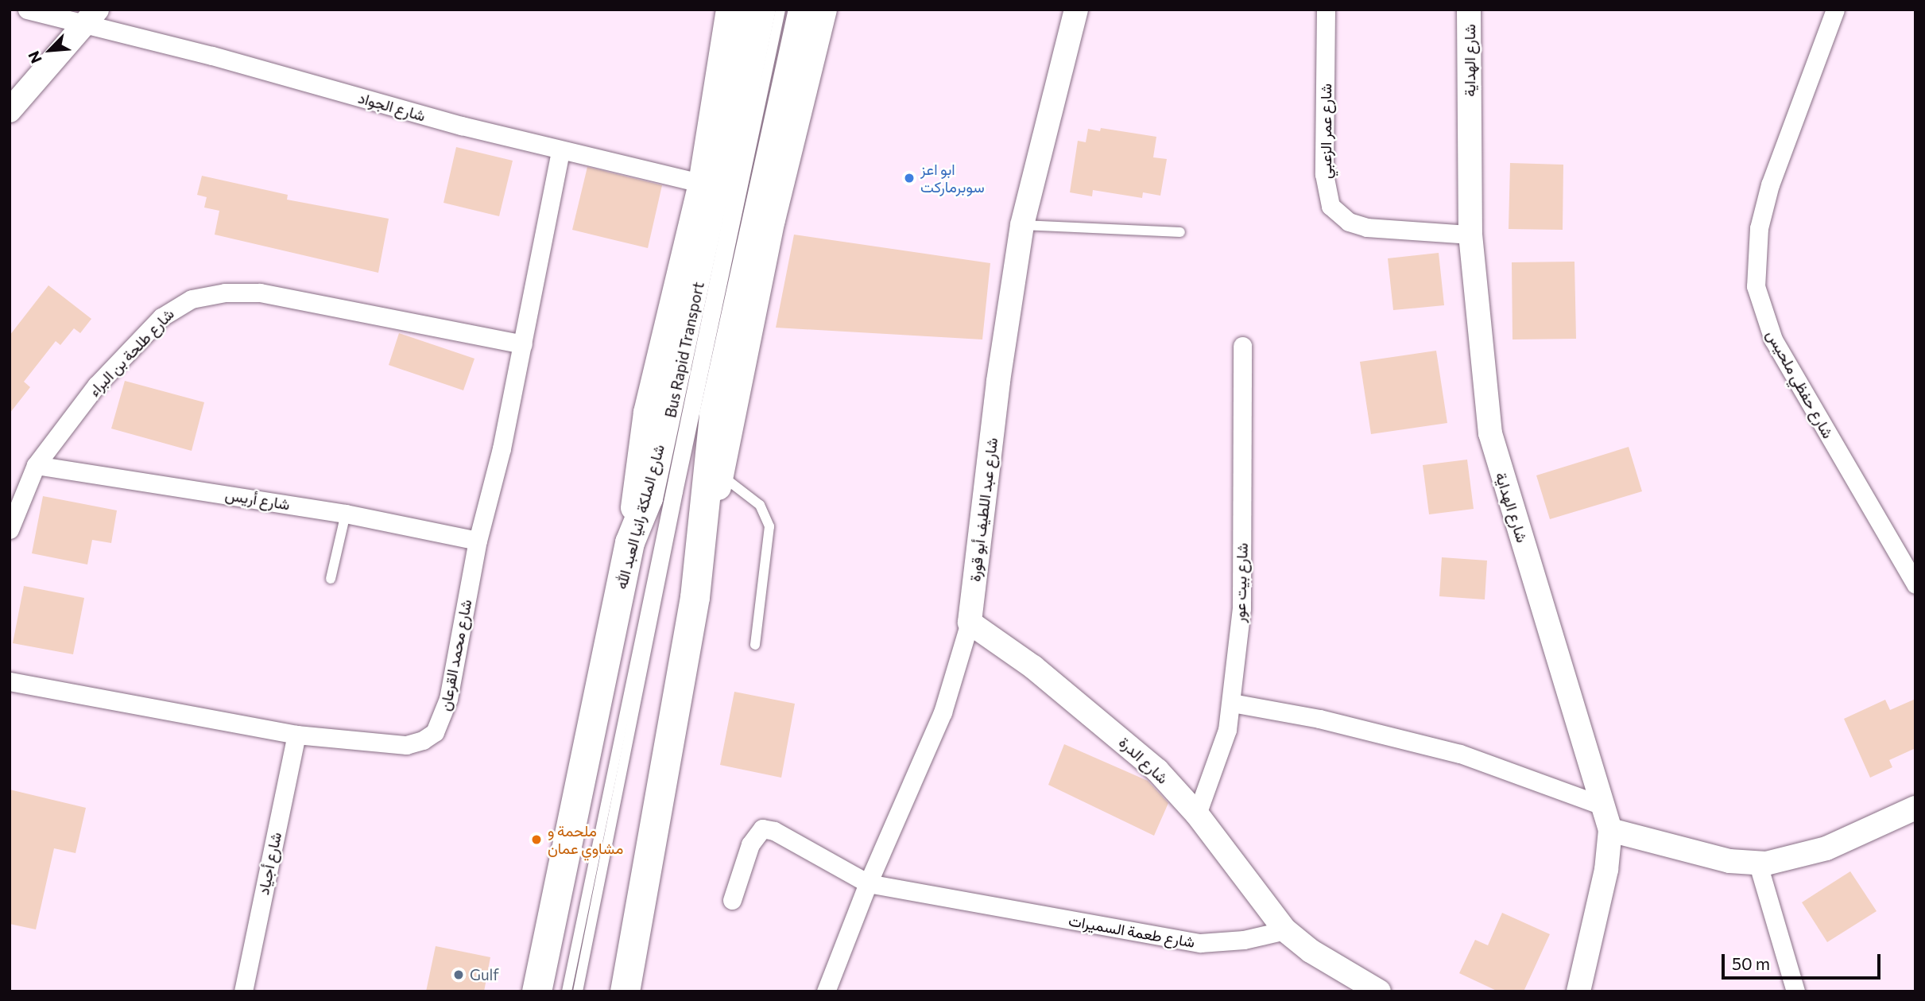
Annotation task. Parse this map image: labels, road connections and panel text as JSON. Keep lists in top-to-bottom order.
{
  "streets": {
    "main road": ["شارع الملكة رانيا العبد الله"],
    "street": [
      "شارع الهداية",
      "شارع الجواد",
      "شارع عمر الزعبي",
      "شارع طلحة بن البراء",
      "شارع حفظي ملحيس",
      "شارع أريس",
      "شارع عبد اللطيف أبو قورة",
      "شارع بيت عور",
      "شارع محمد القرعان",
      "شارع الدرة",
      "شارع أجياد",
      "شارع طعمة السميرات"
    ],
    "lane": ["Bus Rapid Transport"]
  },
  "crossings": [
    ["شارع الهداية", "شارع عمر الزعبي"],
    ["شارع الجواد", "شارع محمد القرعان"],
    ["شارع طلحة بن البراء", "شارع أريس"],
    ["شارع طلحة بن البراء", "شارع محمد القرعان"],
    ["شارع أريس", "شارع محمد القرعان"],
    ["شارع عبد اللطيف أبو قورة", "شارع الدرة"],
    ["شارع عبد اللطيف أبو قورة", "شارع طعمة السميرات"],
    ["شارع بيت عور", "شارع الدرة"],
    ["شارع محمد القرعان", "شارع أجياد"],
    ["شارع الدرة", "شارع طعمة السميرات"]
  ],
  "places": ["ابو اعز سوبرماركت", "ملحمة و مشاوي عمان", "Gulf"],
  "scale_bar": "50 m",
  "north": "bottom left"
}
